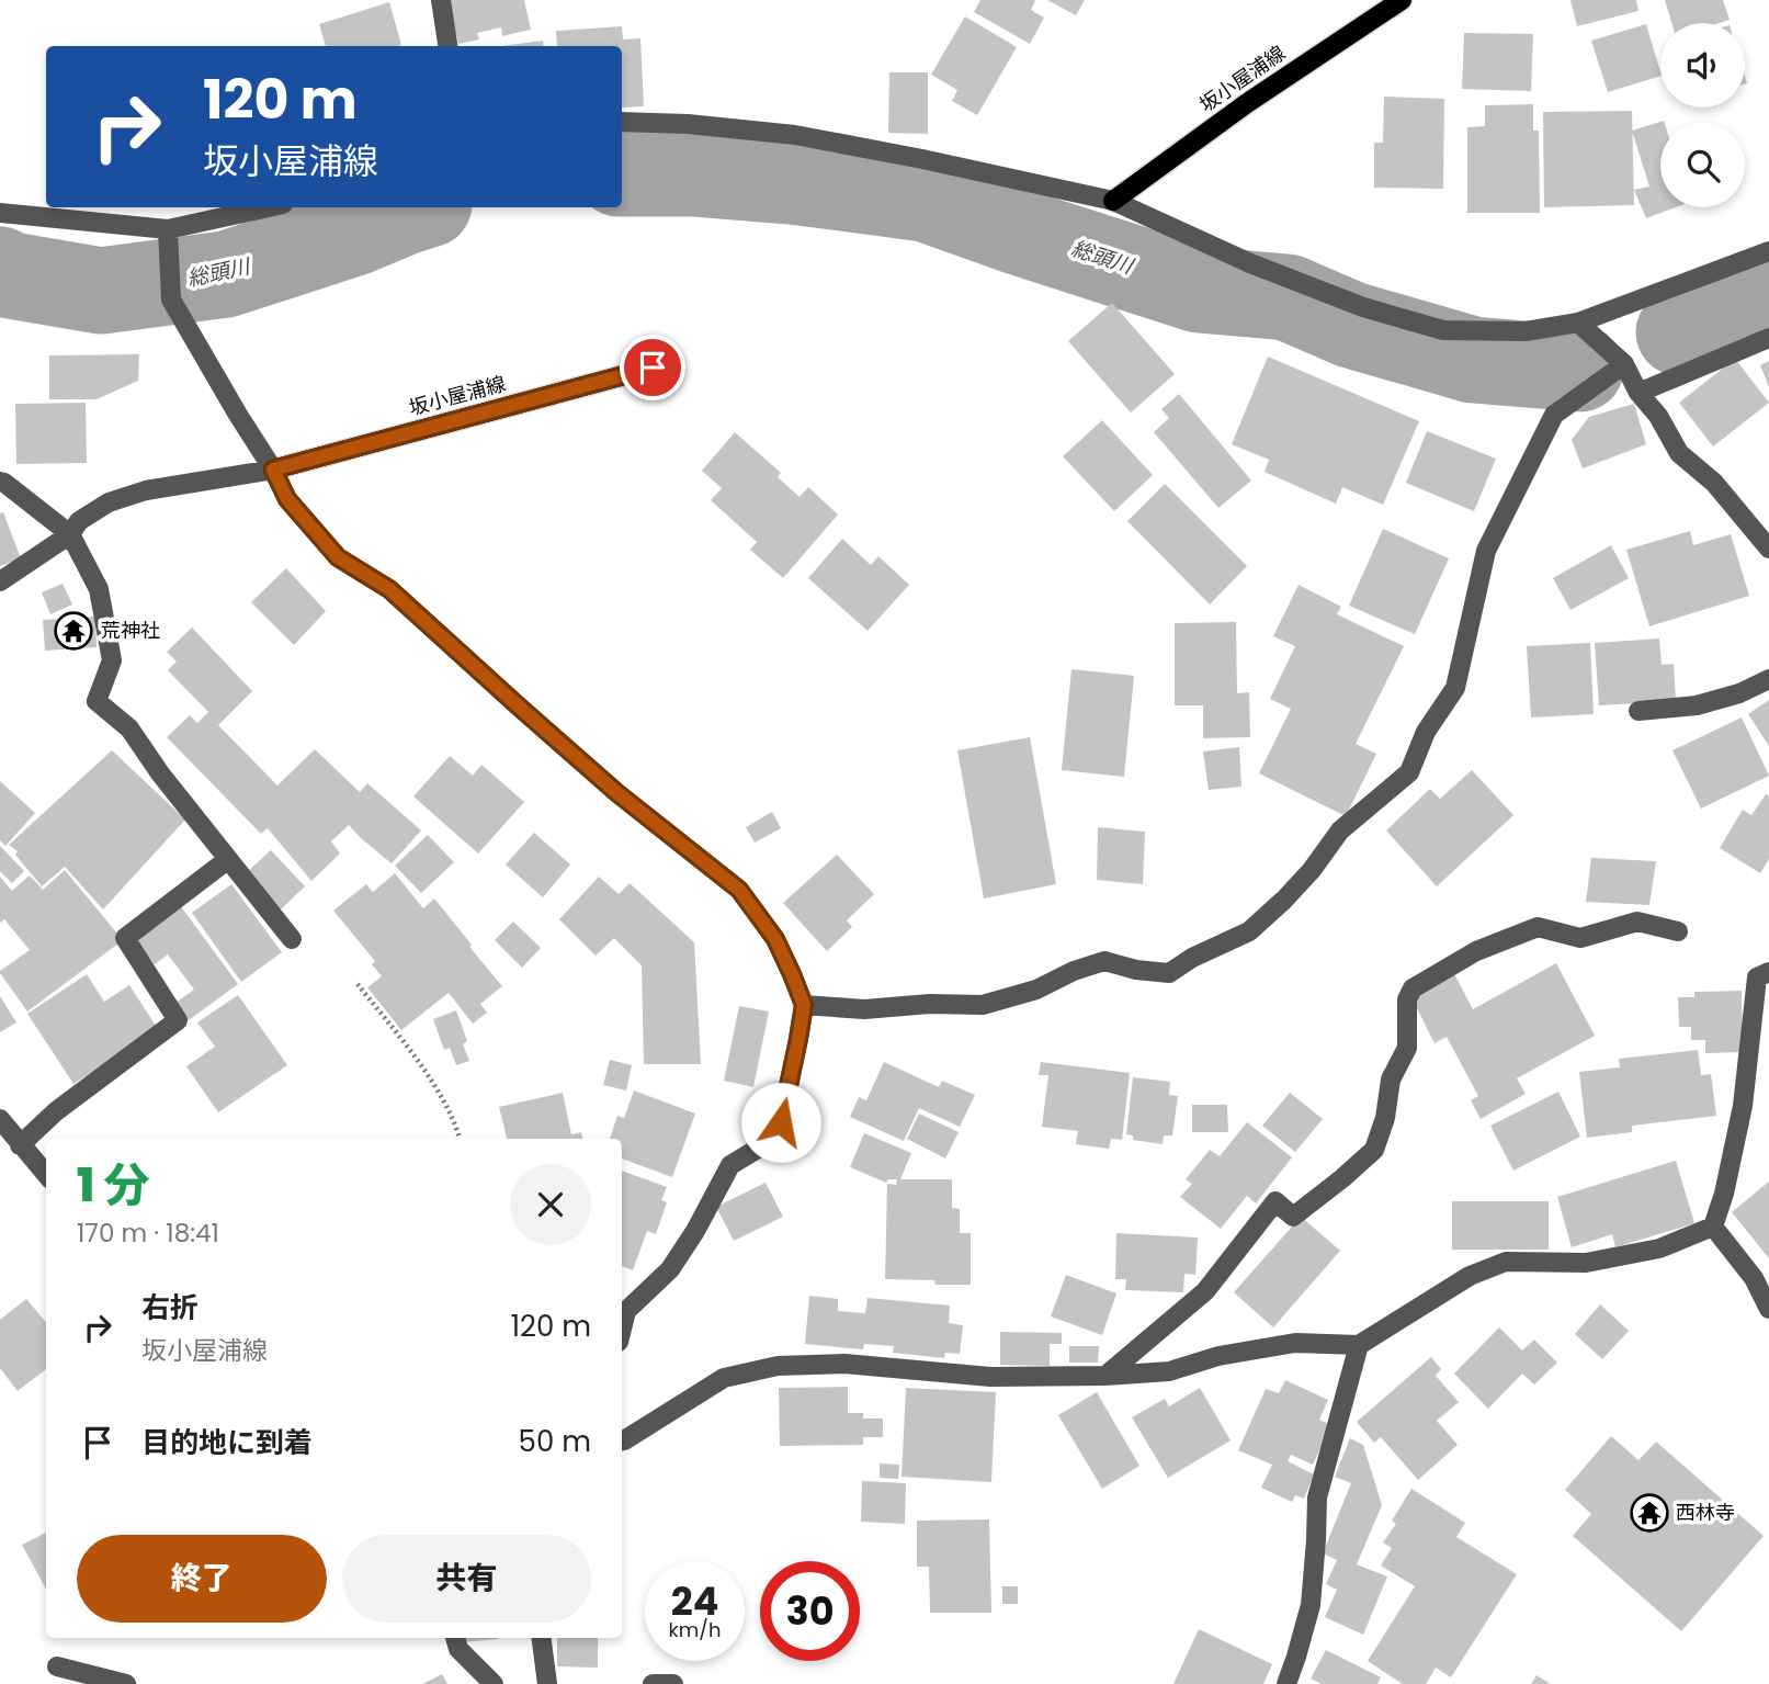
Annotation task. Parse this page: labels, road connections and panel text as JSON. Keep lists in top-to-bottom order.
{
  "streets": {
    "main road": ["坂小屋浦線"]
  },
  "water": ["総頭川"],
  "places": {
    "temple": ["荒神社", "西林寺"]
  },
  "page": {
    "turn": ["120 m", "坂小屋浦線"],
    "heading": ["1 分", "170 m · 18:41"],
    "list": [
      {
        "name": "右折",
        "note": "坂小屋浦線",
        "value": "120 m"
      },
      {
        "name": "目的地に到着",
        "value": "50 m"
      }
    ],
    "buttons": ["終了", "共有"],
    "speed": "24 km/h",
    "limit": "30"
  }
}
